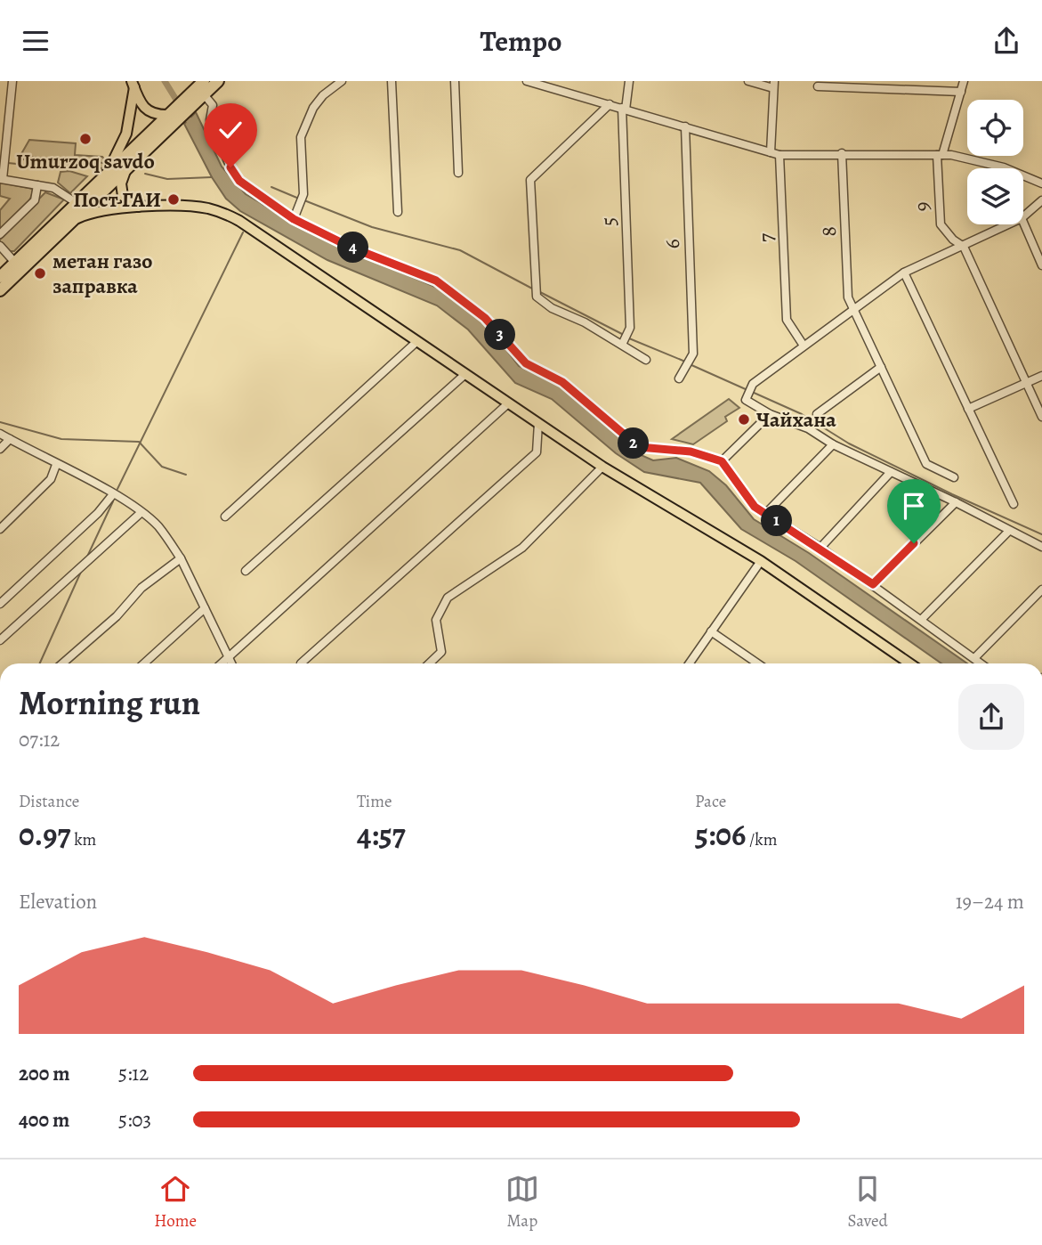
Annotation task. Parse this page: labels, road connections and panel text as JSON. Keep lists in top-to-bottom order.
{
  "streets": {
    "street": [
      "9",
      "5",
      "8",
      "7",
      "6"
    ]
  },
  "places": [
    "Umurzoq savdo",
    "Пост ГАИ",
    "метан газо заправка",
    "Чайхана"
  ],
  "page": {
    "header": "Tempo",
    "pins": [
      "4",
      "3",
      "2",
      "1"
    ],
    "heading": ["Morning run", "07:12"],
    "stats": [
      ["Distance", "0.97 km"],
      ["Time", "4:57"],
      ["Pace", "5:06 /km"]
    ],
    "chart": ["Elevation", "19–24 m"],
    "list": [
      {
        "name": "200 m",
        "note": "5:12"
      },
      {
        "name": "400 m",
        "note": "5:03"
      }
    ],
    "tabs": ["Home", "Map", "Saved"]
  }
}
